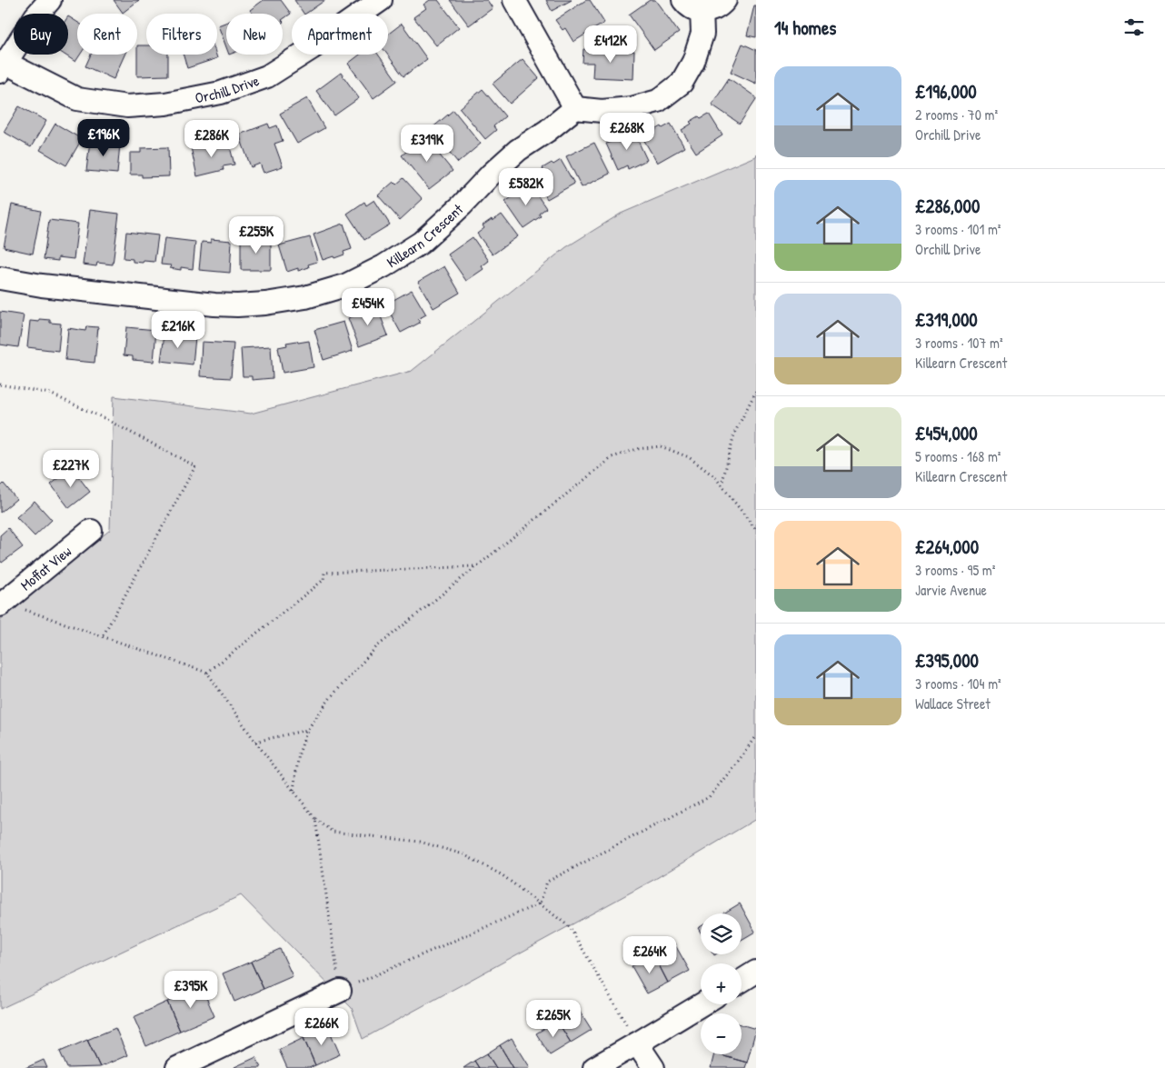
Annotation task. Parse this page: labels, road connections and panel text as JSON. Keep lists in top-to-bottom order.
{
  "streets": {
    "street": ["Orchill Drive", "Killearn Crescent", "Moffat View"]
  },
  "page": {
    "heading": "14 homes",
    "chip": [
      "Buy",
      "Rent",
      "Filters",
      "New",
      "Apartment"
    ],
    "price": [
      "£412K",
      "£268K",
      "£196K",
      "£286K",
      "£319K",
      "£582K",
      "£255K",
      "£454K",
      "£216K",
      "£227K",
      "£264K",
      "£395K",
      "£265K",
      "£266K"
    ],
    "list": [
      {
        "name": "£196,000",
        "note": "2 rooms · 70 m² · Orchill Drive"
      },
      {
        "name": "£286,000",
        "note": "3 rooms · 101 m² · Orchill Drive"
      },
      {
        "name": "£319,000",
        "note": "3 rooms · 107 m² · Killearn Crescent"
      },
      {
        "name": "£454,000",
        "note": "5 rooms · 168 m² · Killearn Crescent"
      },
      {
        "name": "£264,000",
        "note": "3 rooms · 95 m² · Jarvie Avenue"
      },
      {
        "name": "£395,000",
        "note": "3 rooms · 104 m² · Wallace Street"
      }
    ],
    "map_buttons": ["+", "−"]
  }
}
